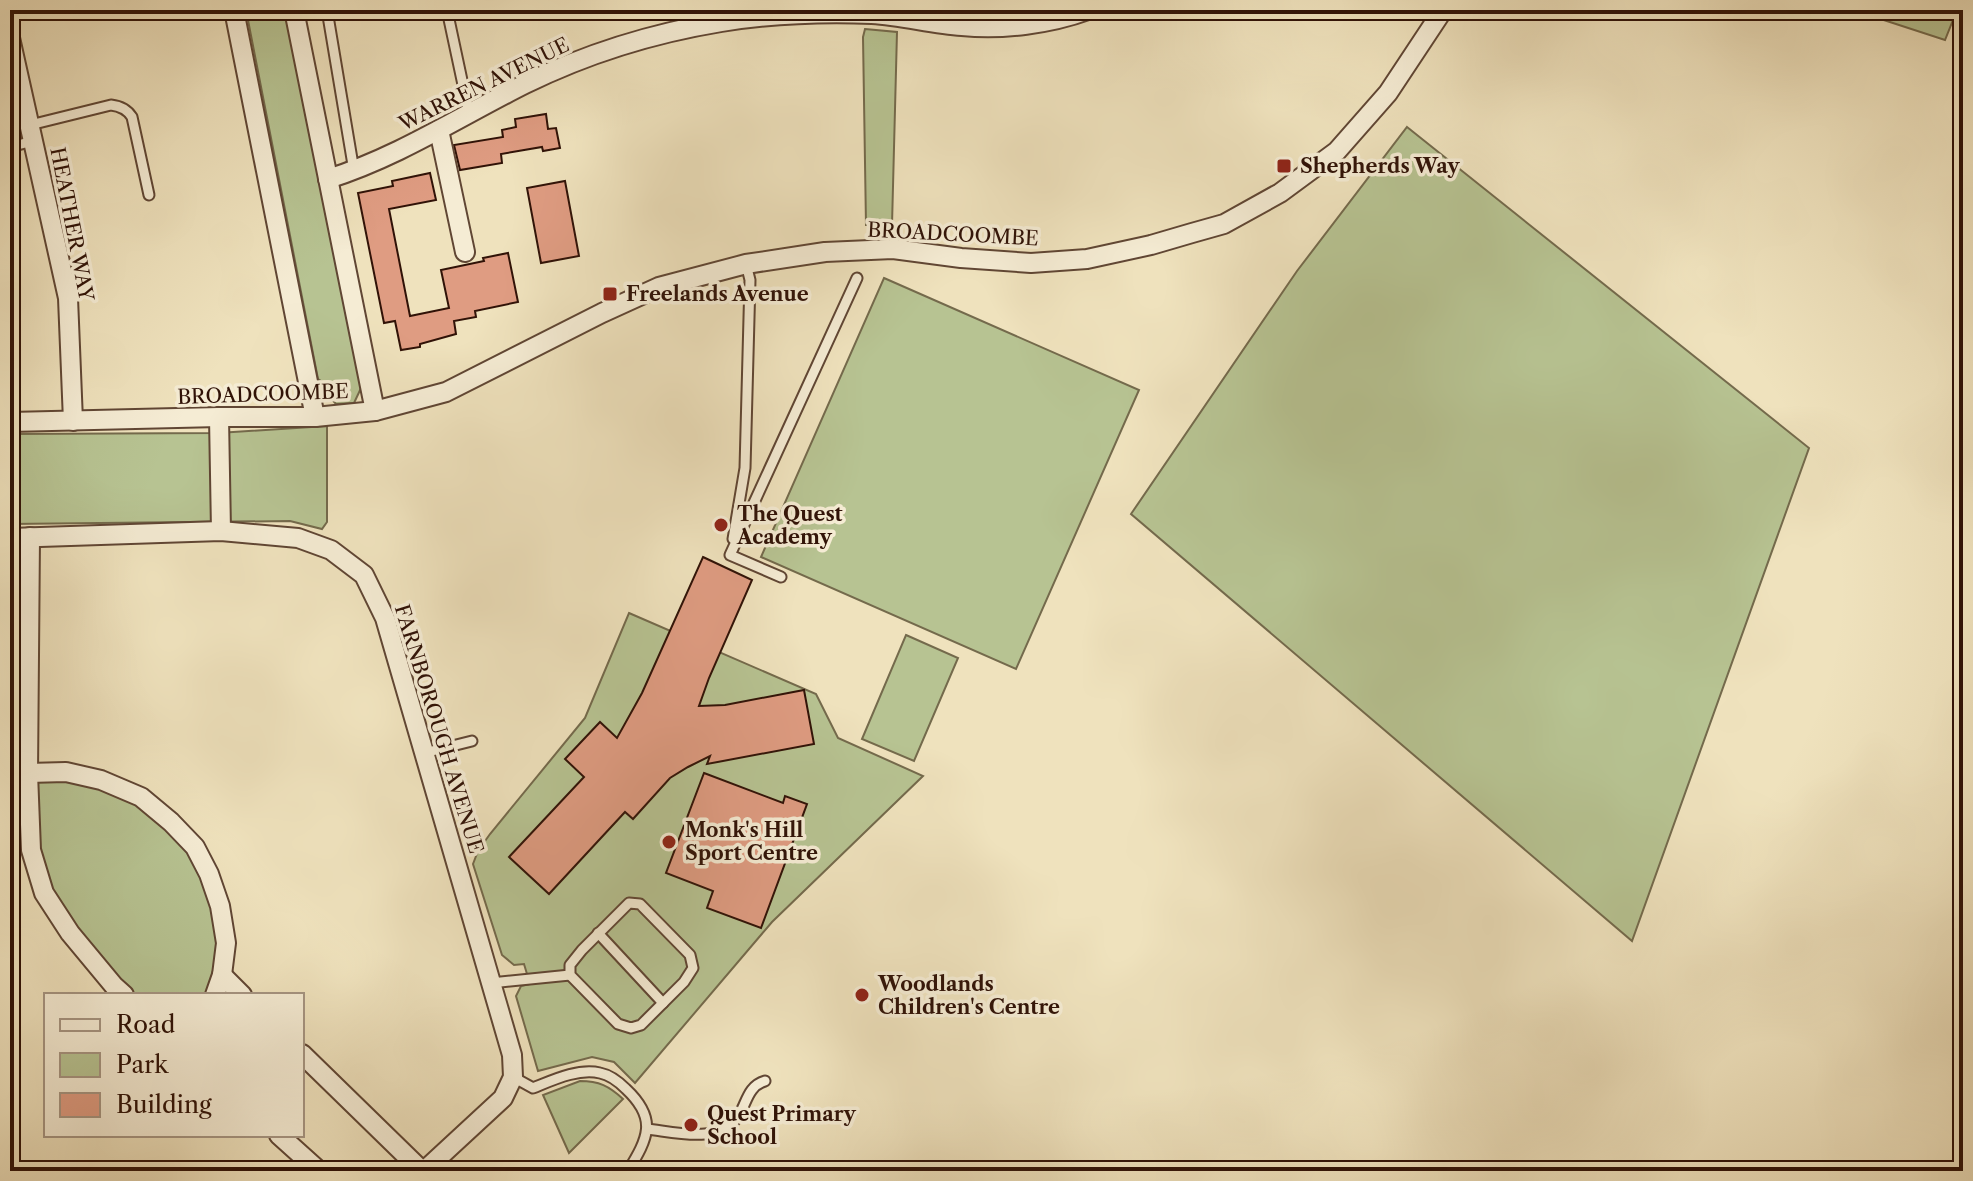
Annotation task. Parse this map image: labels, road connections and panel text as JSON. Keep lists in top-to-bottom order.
{
  "streets": {
    "street": [
      "WARREN AVENUE",
      "HEATHER WAY",
      "BROADCOOMBE",
      "FARNBOROUGH AVENUE"
    ]
  },
  "crossings": [
    ["HEATHER WAY", "BROADCOOMBE"]
  ],
  "places": {
    "transit": ["Shepherds Way", "Freelands Avenue"],
    "other": [
      "The Quest Academy",
      "Monk's Hill Sport Centre",
      "Woodlands Children's Centre",
      "Quest Primary School"
    ]
  },
  "legend": ["Road", "Park", "Building"]
}
